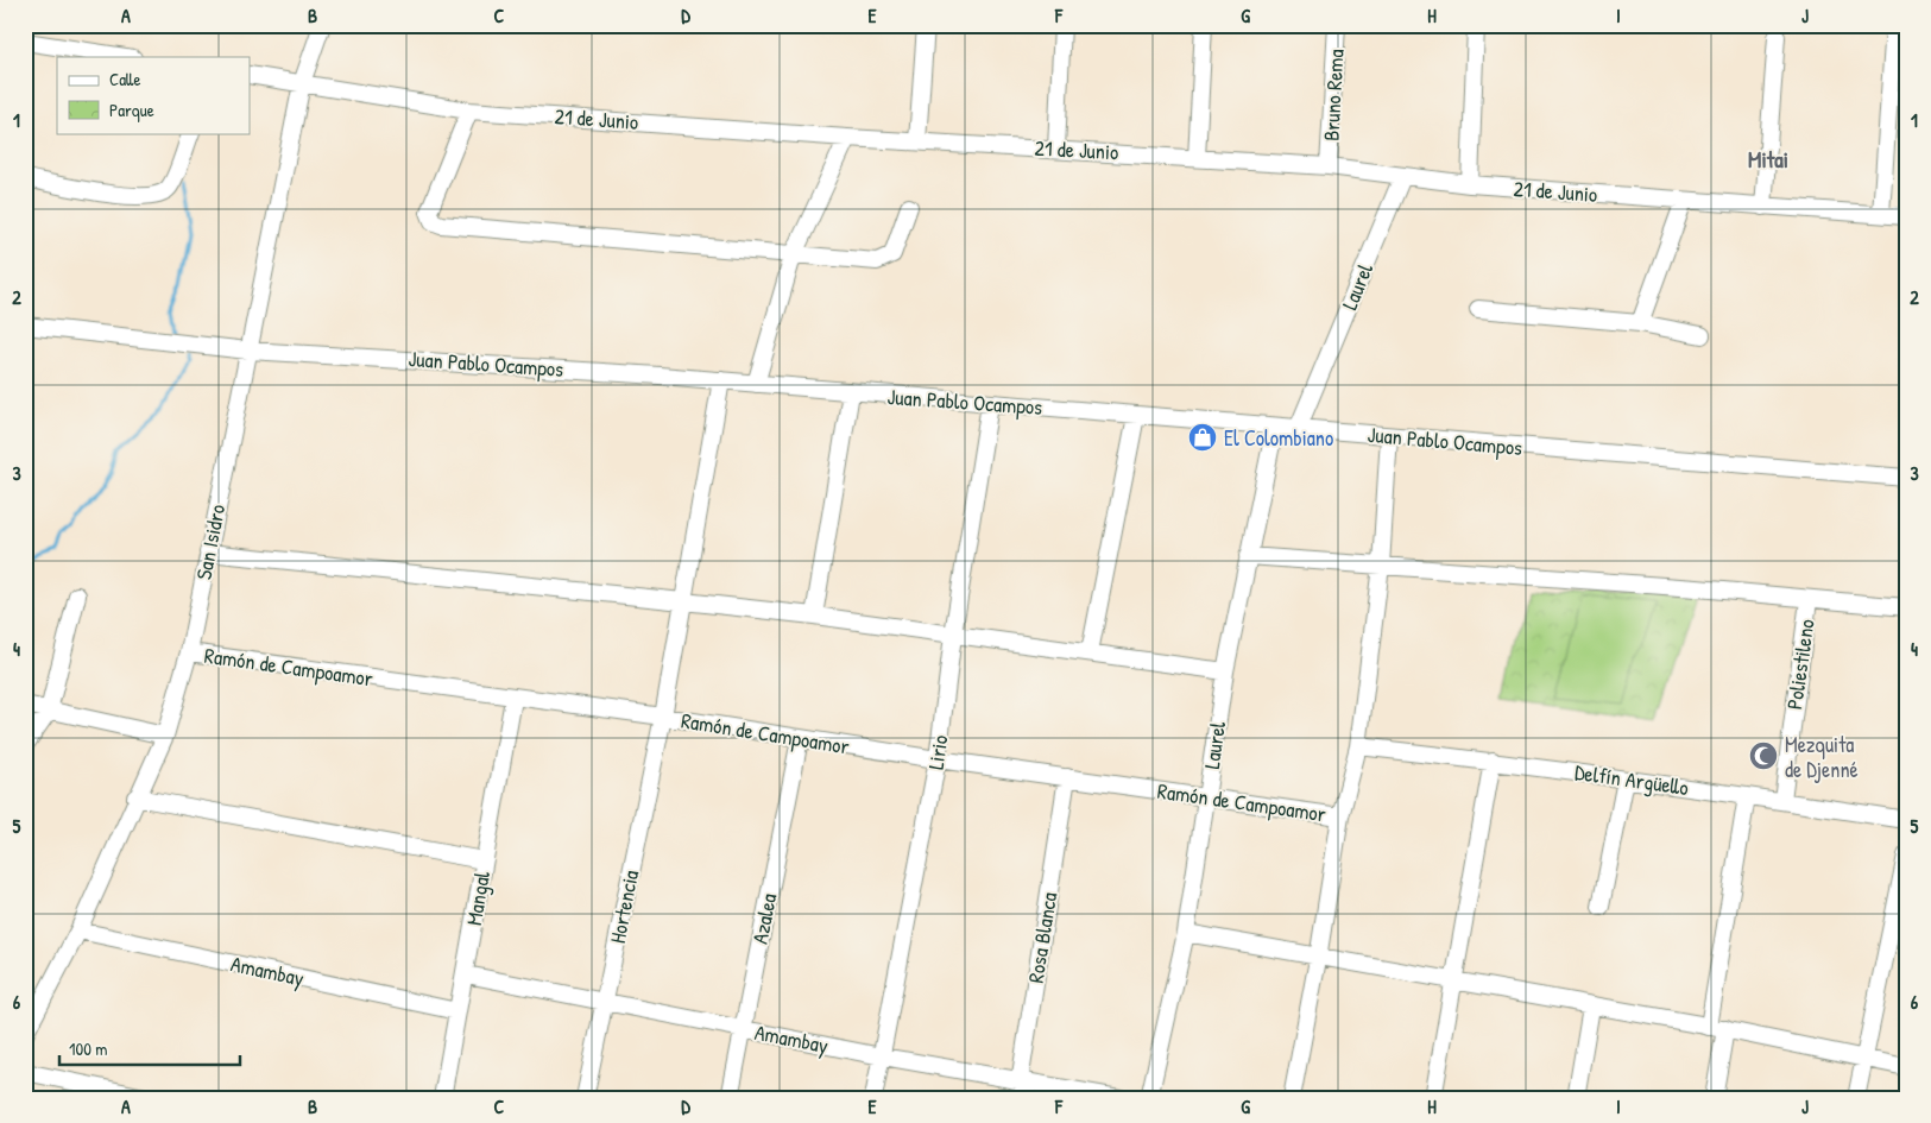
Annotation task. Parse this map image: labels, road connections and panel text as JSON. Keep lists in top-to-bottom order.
{
  "streets": {
    "street": [
      "Bruno Rema",
      "21 de Junio",
      "Laurel",
      "Juan Pablo Ocampos",
      "San Isidro",
      "Poliestileno",
      "Ramón de Campoamor",
      "Lirio",
      "Delfín Argüello",
      "Mangal",
      "Hortencia",
      "Azalea",
      "Rosa Blanca",
      "Amambay"
    ]
  },
  "crossings": [
    ["Bruno Rema", "21 de Junio"],
    ["21 de Junio", "Laurel"],
    ["21 de Junio", "San Isidro"],
    ["Laurel", "Juan Pablo Ocampos"],
    ["Laurel", "Ramón de Campoamor"],
    ["Juan Pablo Ocampos", "San Isidro"],
    ["Juan Pablo Ocampos", "Lirio"],
    ["Juan Pablo Ocampos", "Hortencia"],
    ["San Isidro", "Ramón de Campoamor"],
    ["San Isidro", "Amambay"],
    ["Poliestileno", "Delfín Argüello"],
    ["Ramón de Campoamor", "Lirio"],
    ["Ramón de Campoamor", "Mangal"],
    ["Ramón de Campoamor", "Hortencia"],
    ["Ramón de Campoamor", "Azalea"],
    ["Ramón de Campoamor", "Rosa Blanca"],
    ["Lirio", "Amambay"],
    ["Mangal", "Amambay"],
    ["Hortencia", "Amambay"],
    ["Azalea", "Amambay"],
    ["Rosa Blanca", "Amambay"]
  ],
  "districts": ["Mitai"],
  "places": {
    "shop": ["El Colombiano"],
    "mosque": ["Mezquita de Djenné"]
  },
  "legend": ["Calle", "Parque"],
  "scale_bar": "100 m",
  "grid": {
    "columns": [
      "A",
      "B",
      "C",
      "D",
      "E",
      "F",
      "G",
      "H",
      "I",
      "J"
    ],
    "rows": [
      "1",
      "2",
      "3",
      "4",
      "5",
      "6"
    ]
  }
}
